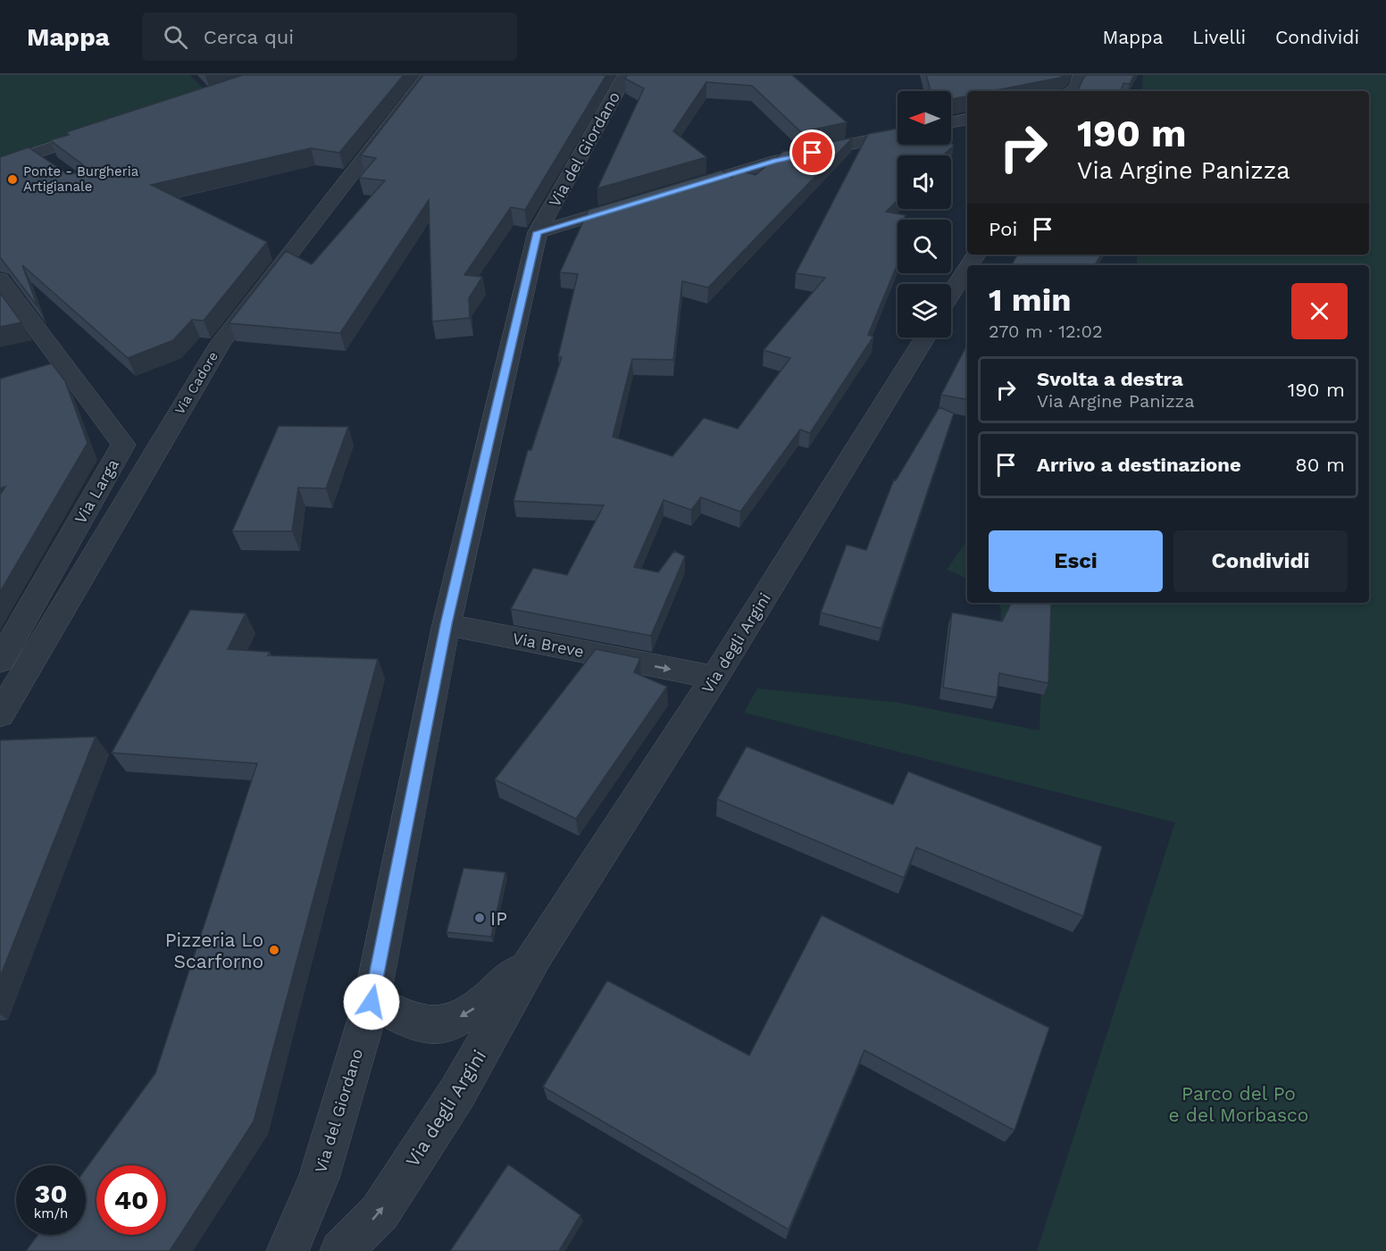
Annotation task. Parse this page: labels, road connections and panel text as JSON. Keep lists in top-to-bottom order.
{
  "streets": {
    "street": [
      "Via del Giordano",
      "Via Cadore",
      "Via Larga",
      "Via degli Argini",
      "Via Breve"
    ]
  },
  "crossings": [
    ["Via del Giordano", "Via degli Argini"],
    ["Via del Giordano", "Via Breve"],
    ["Via degli Argini", "Via Breve"]
  ],
  "one_way": ["Via Breve"],
  "parks": ["Parco del Po e del Morbasco"],
  "places": ["Ponte - Burgheria Artigianale", "IP", "Pizzeria Lo Scarforno"],
  "north": "left",
  "page": {
    "header": "Mappa",
    "search": "Cerca qui",
    "nav": ["Mappa", "Livelli", "Condividi"],
    "turn": ["190 m", "Via Argine Panizza"],
    "then": "Poi",
    "heading": ["1 min", "270 m · 12:02"],
    "list": [
      {
        "name": "Svolta a destra",
        "note": "Via Argine Panizza",
        "value": "190 m"
      },
      {
        "name": "Arrivo a destinazione",
        "value": "80 m"
      }
    ],
    "buttons": ["Esci", "Condividi"],
    "speed": "30 km/h",
    "limit": "40"
  }
}
